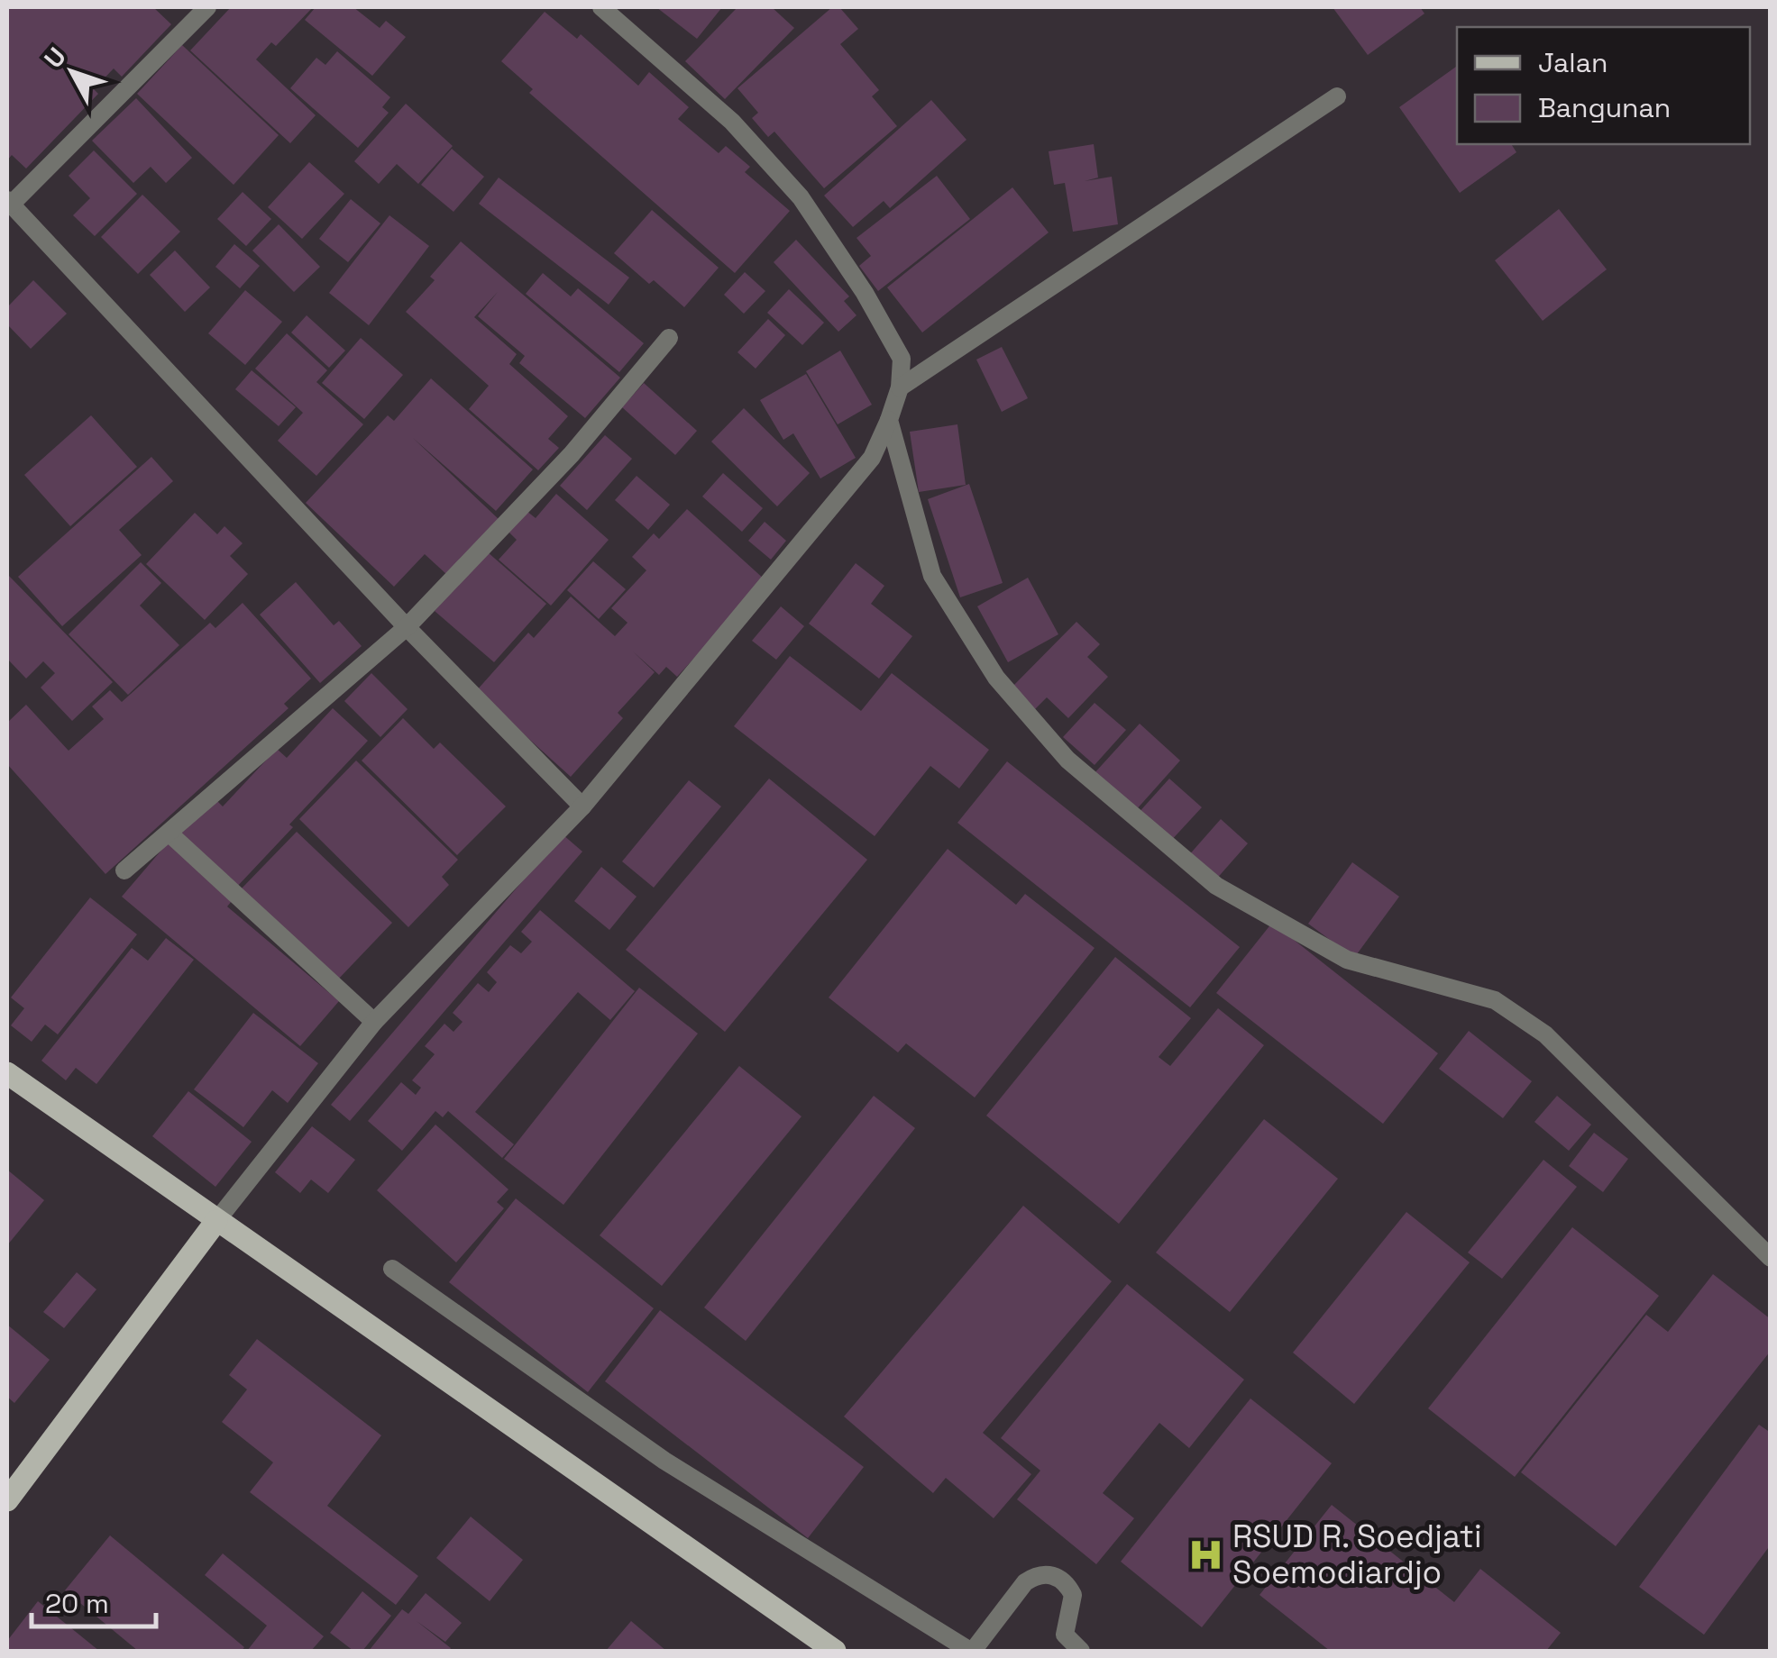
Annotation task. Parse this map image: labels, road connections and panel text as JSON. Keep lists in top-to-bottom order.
{
  "places": {
    "hospital": ["RSUD R. Soedjati Soemodiardjo"]
  },
  "legend": ["Jalan", "Bangunan"],
  "scale_bar": "20 m",
  "north": "top left"
}
